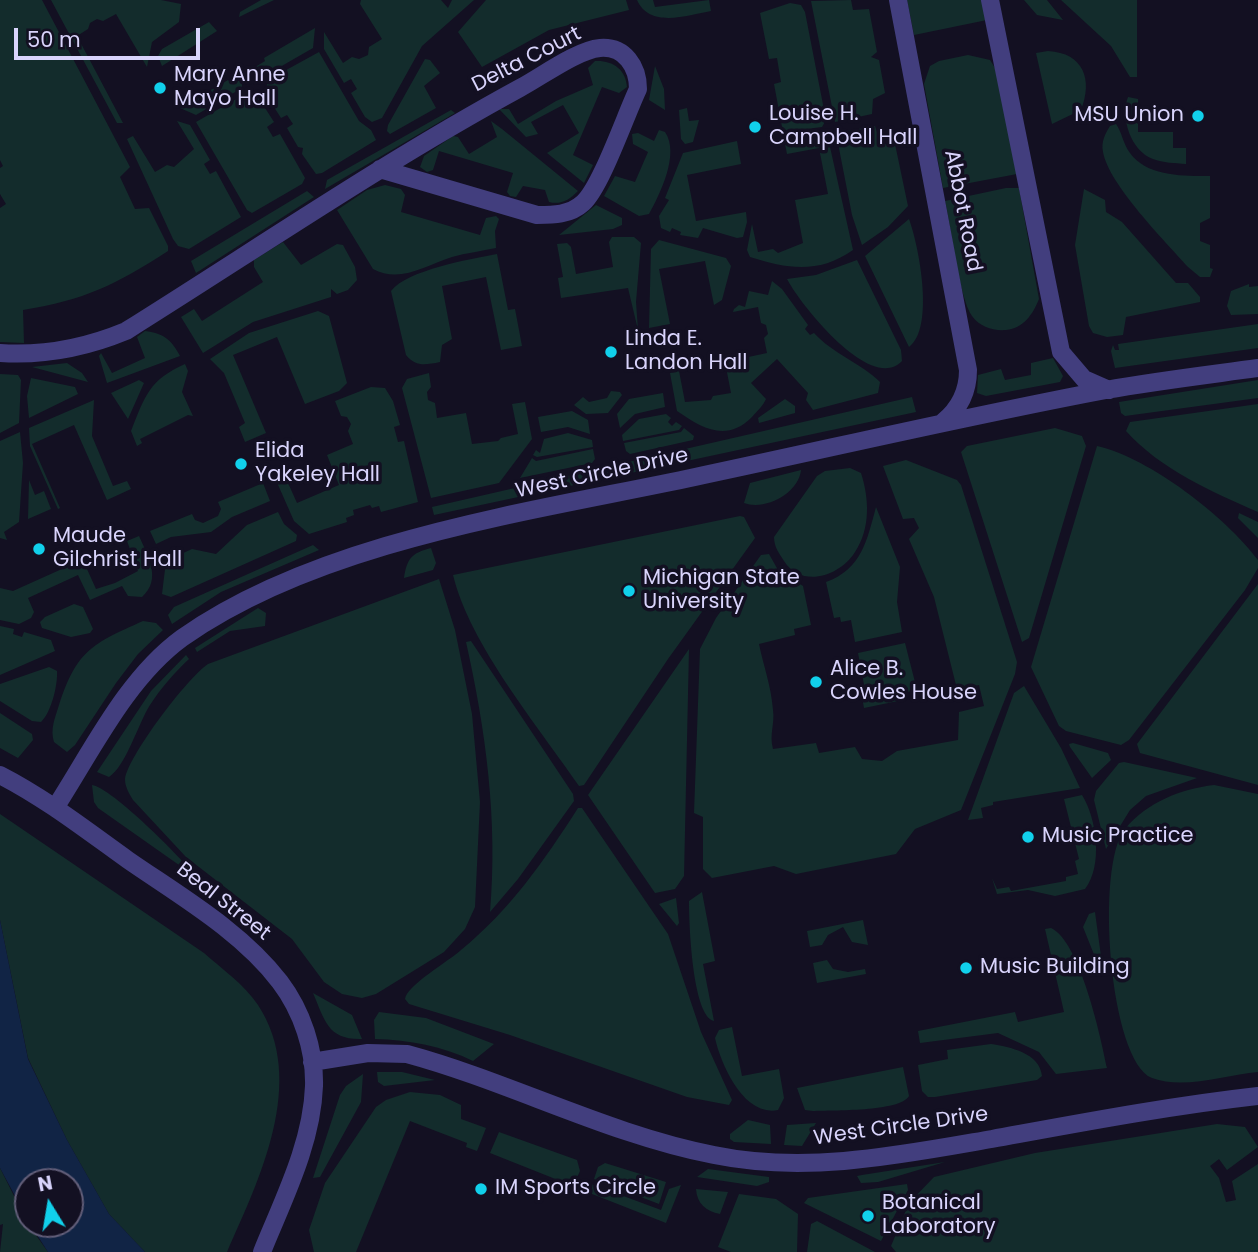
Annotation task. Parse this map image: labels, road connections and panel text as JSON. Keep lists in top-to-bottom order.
{
  "streets": {
    "street": [
      "Delta Court",
      "Abbot Road",
      "West Circle Drive",
      "Beal Street"
    ]
  },
  "crossings": [
    ["Abbot Road", "West Circle Drive"],
    ["West Circle Drive", "Beal Street"]
  ],
  "places": [
    "Mary Anne Mayo Hall",
    "MSU Union",
    "Louise H. Campbell Hall",
    "Linda E. Landon Hall",
    "Elida Yakeley Hall",
    "Maude Gilchrist Hall",
    "Michigan State University",
    "Alice B. Cowles House",
    "Music Practice",
    "Music Building",
    "IM Sports Circle",
    "Botanical Laboratory"
  ],
  "scale_bar": "50 m",
  "north": "top"
}
